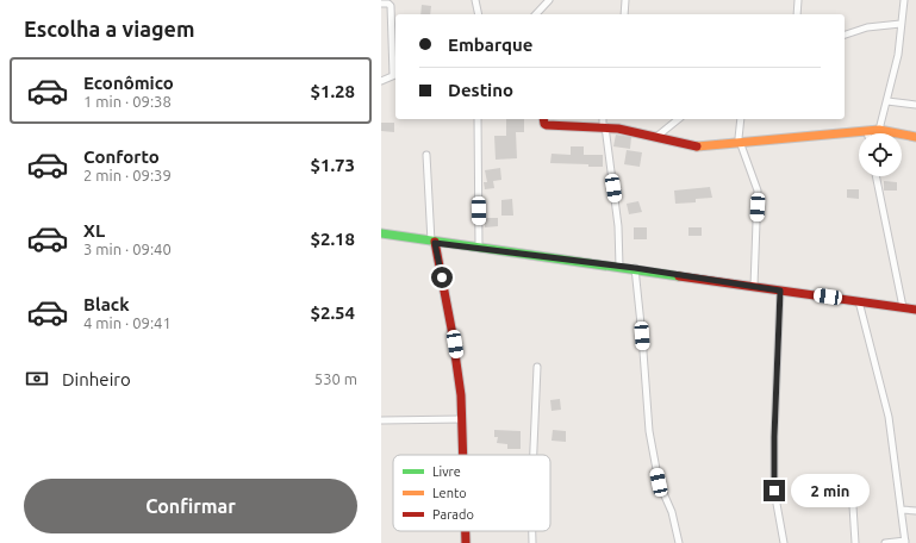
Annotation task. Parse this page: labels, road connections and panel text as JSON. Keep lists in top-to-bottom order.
{
  "legend": ["Livre", "Lento", "Parado"],
  "page": {
    "heading": "Escolha a viagem",
    "banner": ["Embarque", "Destino"],
    "list": [
      {
        "name": "Econômico",
        "note": "1 min · 09:38",
        "value": "$1.28"
      },
      {
        "name": "Conforto",
        "note": "2 min · 09:39",
        "value": "$1.73"
      },
      {
        "name": "XL",
        "note": "3 min · 09:40",
        "value": "$2.18"
      },
      {
        "name": "Black",
        "note": "4 min · 09:41",
        "value": "$2.54"
      }
    ],
    "pay": ["Dinheiro", "530 m"],
    "buttons": "Confirmar",
    "bubble": "2 min"
  }
}
